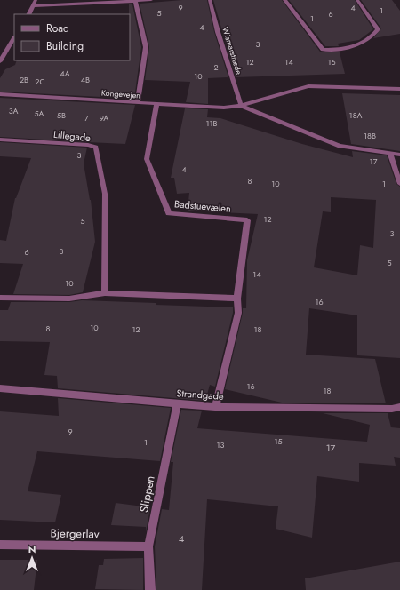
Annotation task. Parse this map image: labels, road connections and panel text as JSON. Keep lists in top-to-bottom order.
{
  "streets": {
    "street": [
      "Wismarstræde",
      "Kongevejen",
      "Lillegade",
      "Badstuevælen",
      "Strandgade",
      "Slippen",
      "Bjergerlav"
    ]
  },
  "crossings": [
    ["Wismarstræde", "Kongevejen"],
    ["Kongevejen", "Badstuevælen"],
    ["Badstuevælen", "Strandgade"],
    ["Strandgade", "Slippen"],
    ["Slippen", "Bjergerlav"]
  ],
  "house_numbers": [
    "9",
    "4",
    "1",
    "5",
    "6",
    "1",
    "4",
    "3",
    "12",
    "14",
    "16",
    "2",
    "4A",
    "10",
    "2B",
    "4B",
    "2C",
    "3A",
    "5A",
    "5B",
    "18A",
    "7",
    "9A",
    "11B",
    "18B",
    "3",
    "17",
    "4",
    "8",
    "10",
    "1",
    "12",
    "5",
    "3",
    "8",
    "6",
    "5",
    "14",
    "10",
    "16",
    "10",
    "8",
    "12",
    "18",
    "16",
    "18",
    "9",
    "15",
    "1",
    "13",
    "17",
    "4"
  ],
  "legend": ["Road", "Building"],
  "north": "top"
}
